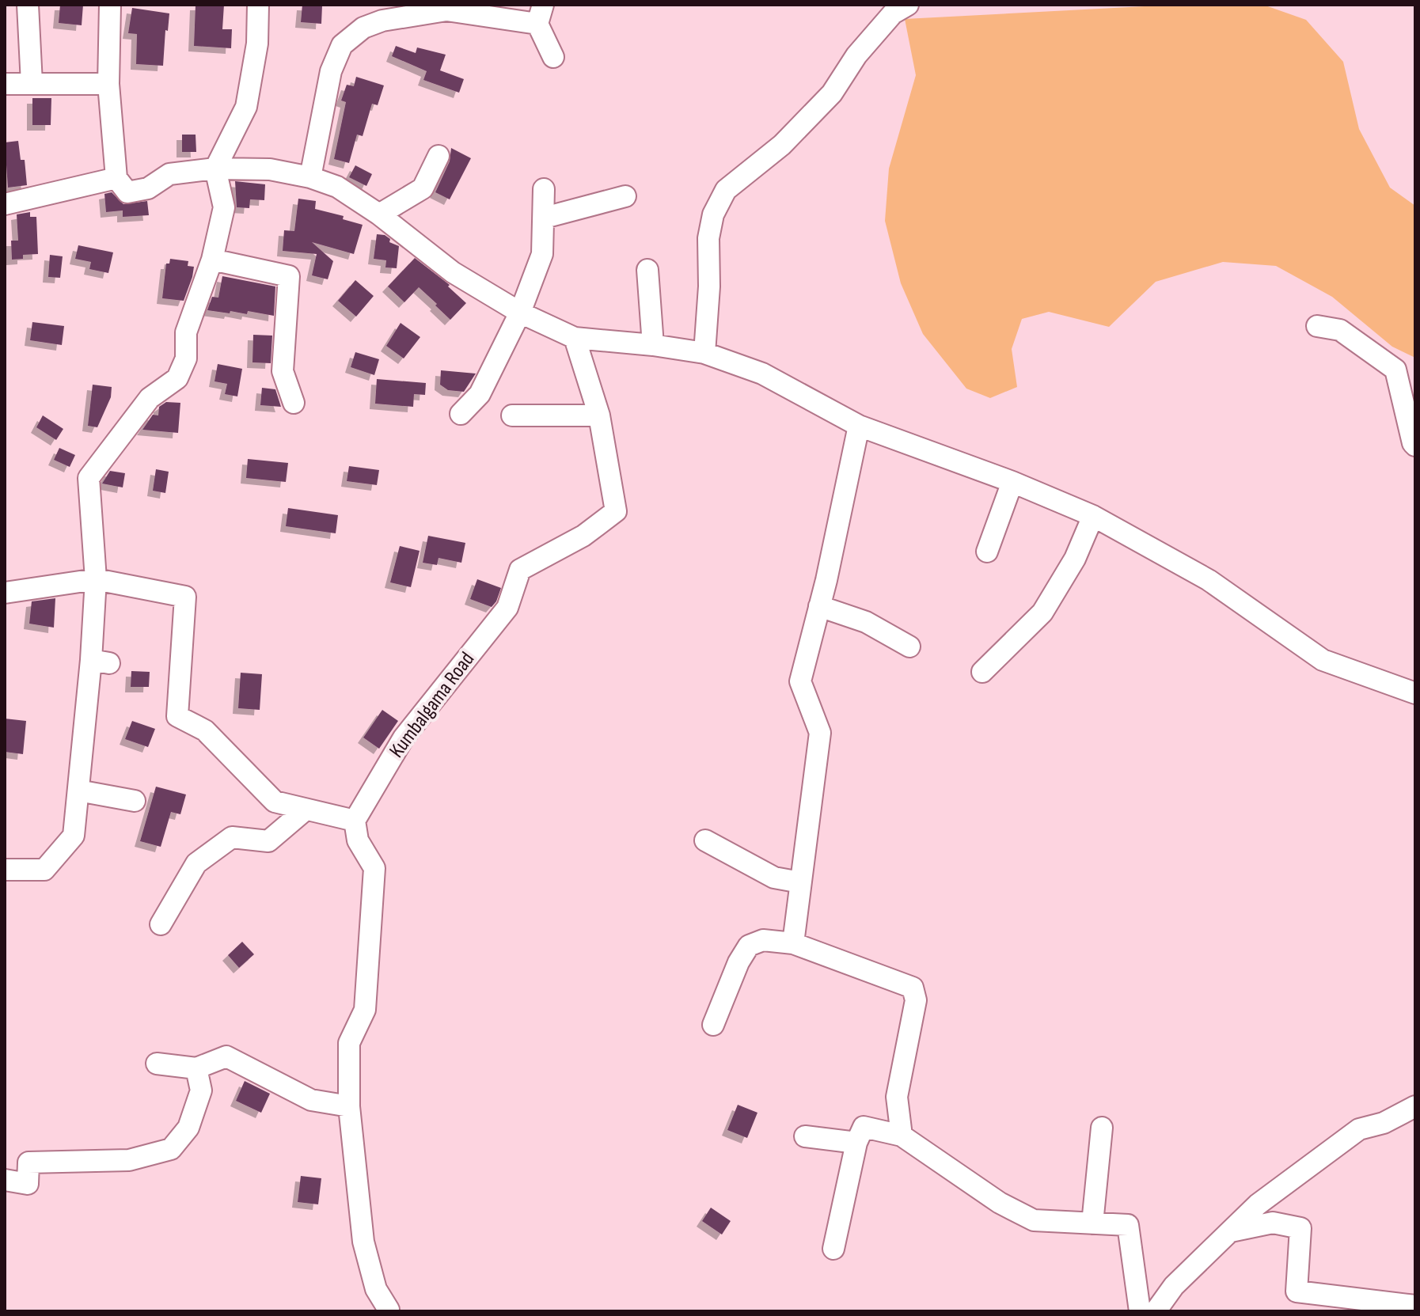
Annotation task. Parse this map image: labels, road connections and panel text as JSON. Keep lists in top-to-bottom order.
{
  "streets": {
    "street": ["Kumbalgama Road"]
  }
}
